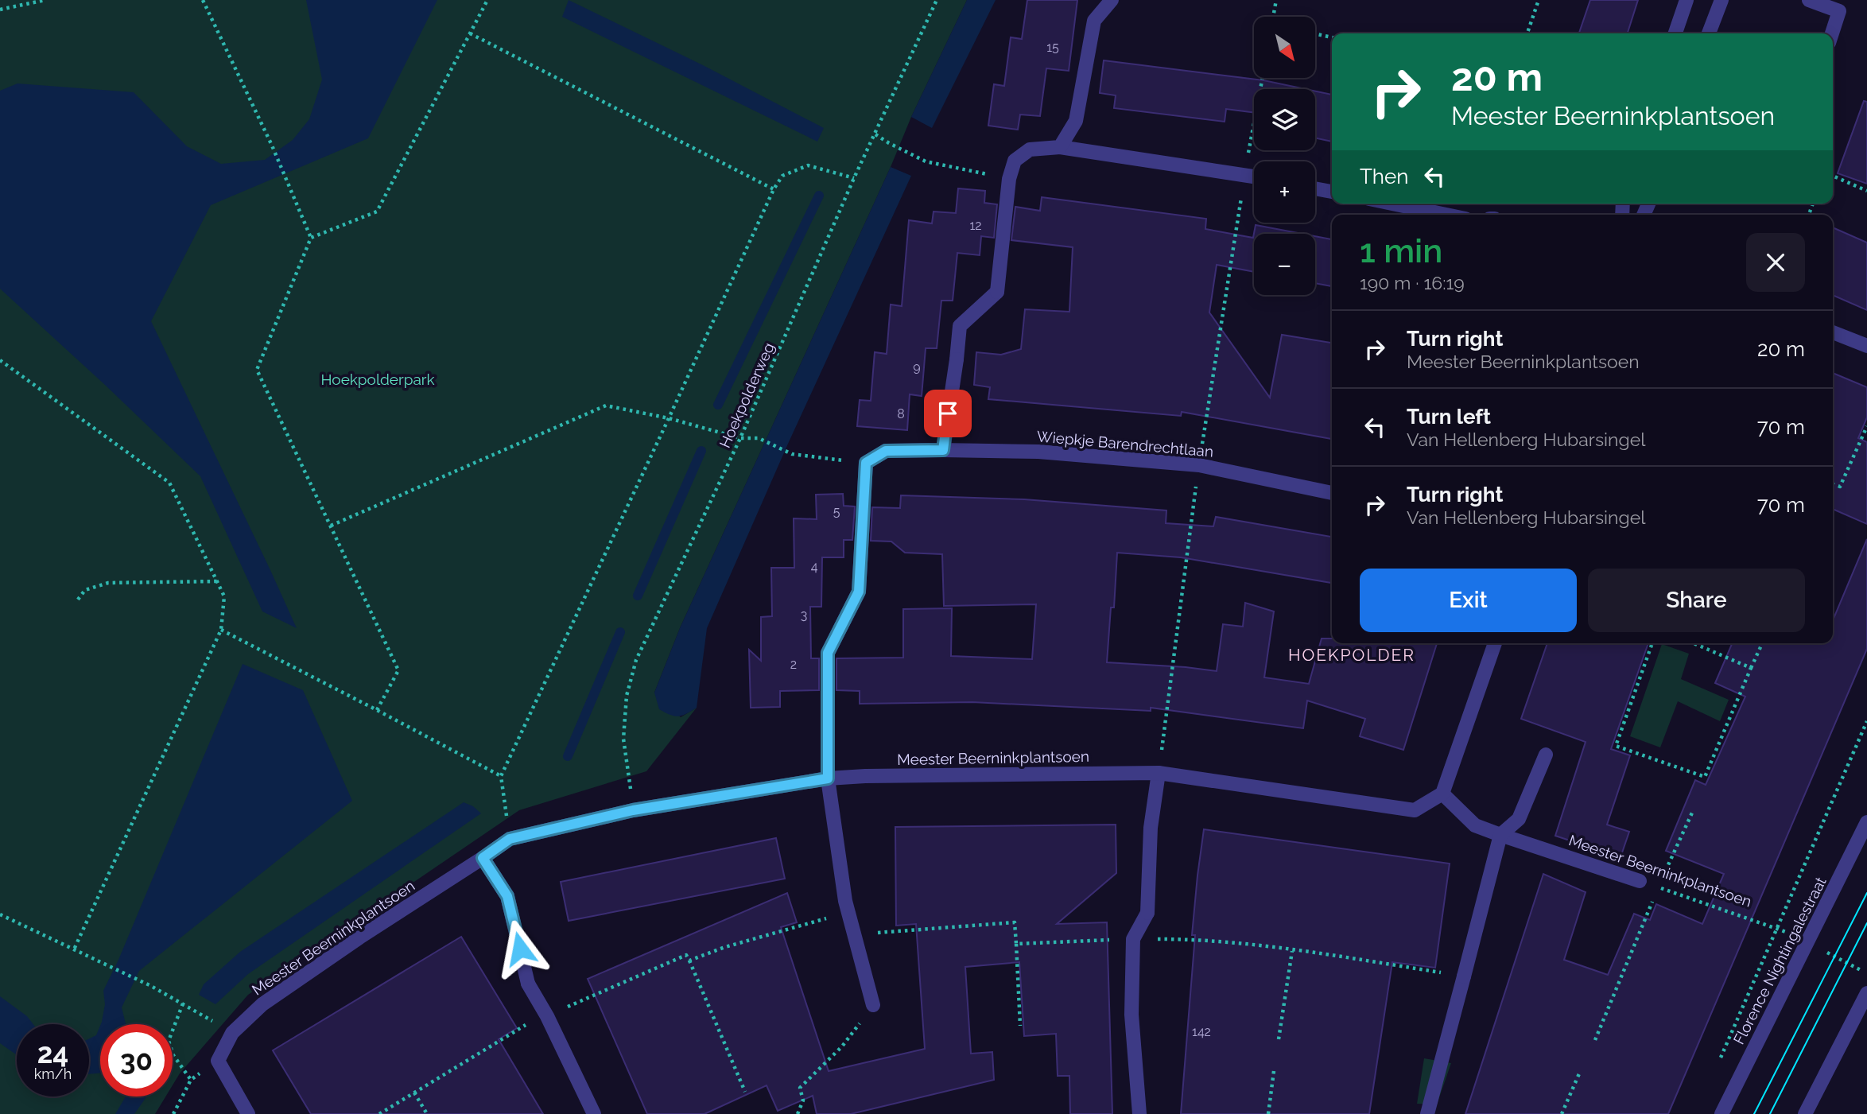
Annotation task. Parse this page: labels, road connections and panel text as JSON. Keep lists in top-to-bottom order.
{
  "streets": {
    "street": ["Wiepkje Barendrechtlaan", "Meester Beerninkplantsoen", "Florence Nightingalestraat"],
    "path": ["Hoekpolderweg"]
  },
  "crossings": [
    ["Hoekpolderweg", "Meester Beerninkplantsoen"],
    ["Meester Beerninkplantsoen", "Florence Nightingalestraat"]
  ],
  "districts": ["HOEKPOLDER"],
  "parks": ["Hoekpolderpark"],
  "house_numbers": [
    "15",
    "12",
    "9",
    "8",
    "5",
    "4",
    "3",
    "2",
    "142"
  ],
  "north": "bottom right",
  "page": {
    "map_buttons": ["+", "−"],
    "turn": ["20 m", "Meester Beerninkplantsoen"],
    "then": "Then",
    "heading": ["1 min", "190 m · 16:19"],
    "list": [
      {
        "name": "Turn right",
        "note": "Meester Beerninkplantsoen",
        "value": "20 m"
      },
      {
        "name": "Turn left",
        "note": "Van Hellenberg Hubarsingel",
        "value": "70 m"
      },
      {
        "name": "Turn right",
        "note": "Van Hellenberg Hubarsingel",
        "value": "70 m"
      }
    ],
    "buttons": ["Exit", "Share"],
    "speed": "24 km/h",
    "limit": "30"
  }
}
